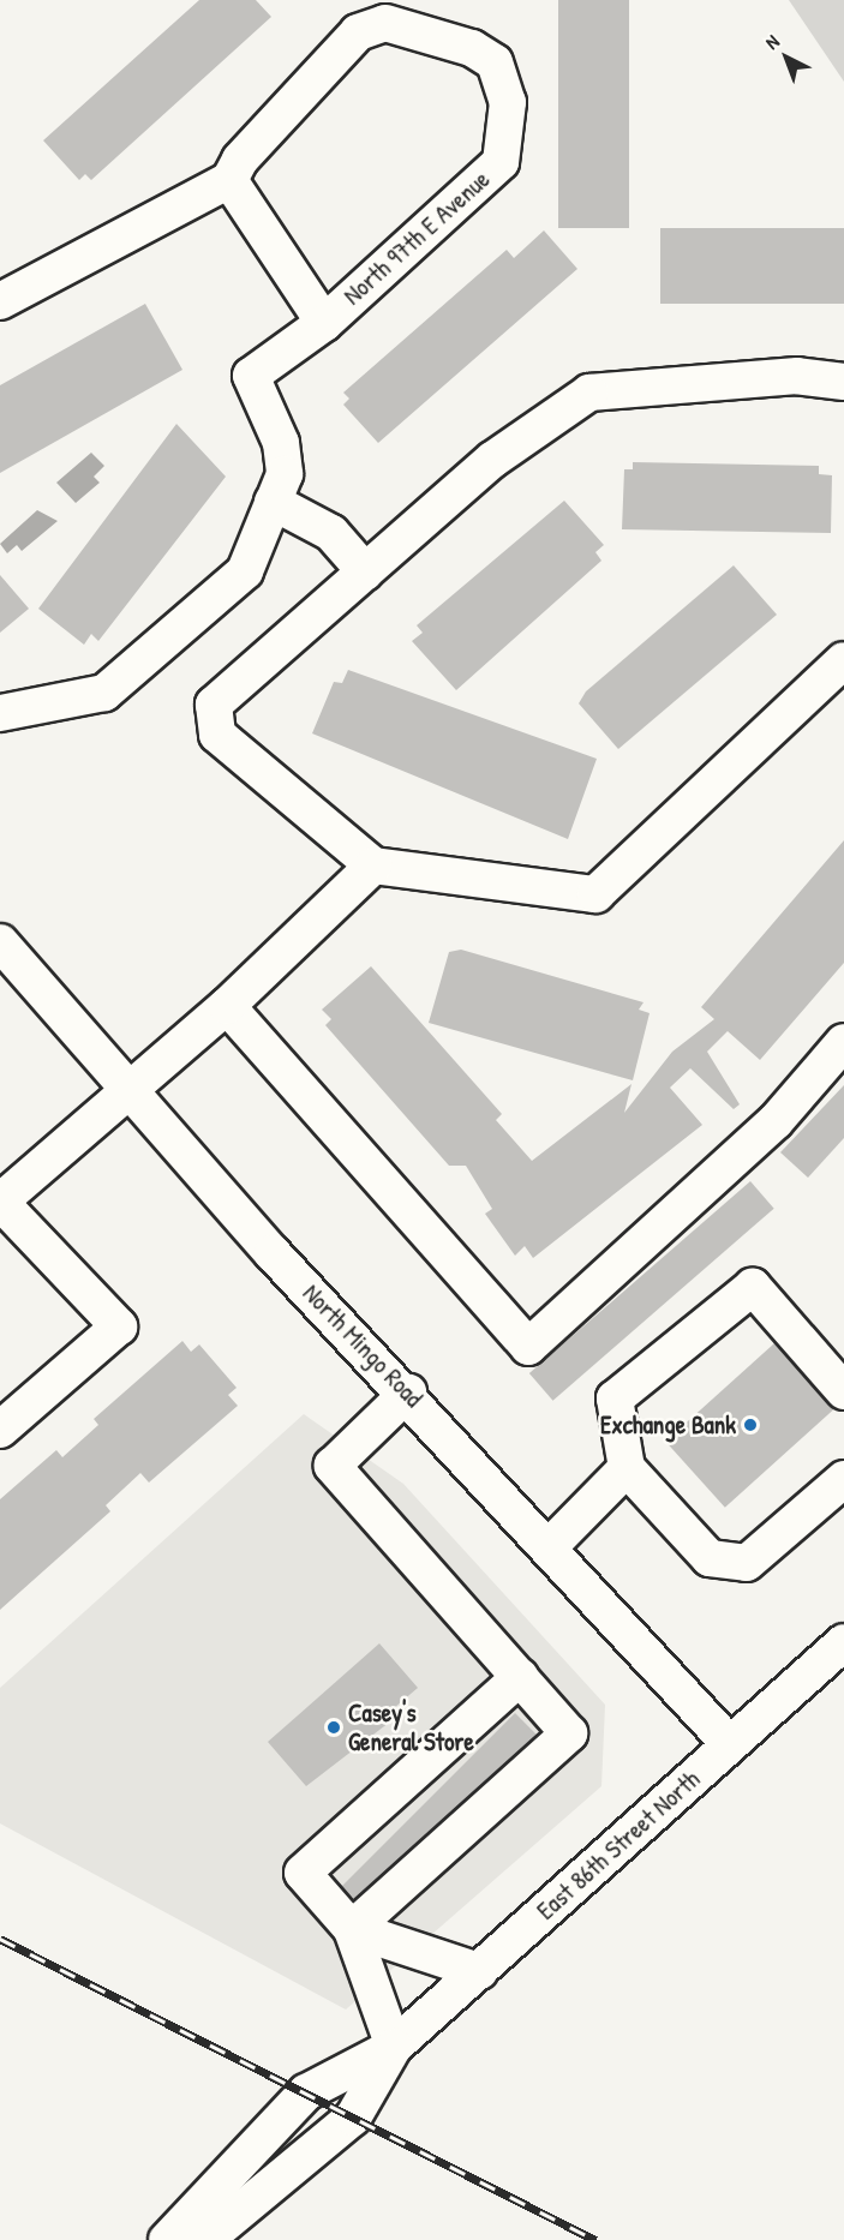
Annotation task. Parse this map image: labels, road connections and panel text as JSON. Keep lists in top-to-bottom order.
{
  "streets": {
    "street": ["North 97th E Avenue", "North Mingo Road", "East 86th Street North"]
  },
  "crossings": [
    ["North Mingo Road", "East 86th Street North"]
  ],
  "places": ["Exchange Bank", "Casey's General Store"],
  "north": "top left"
}
